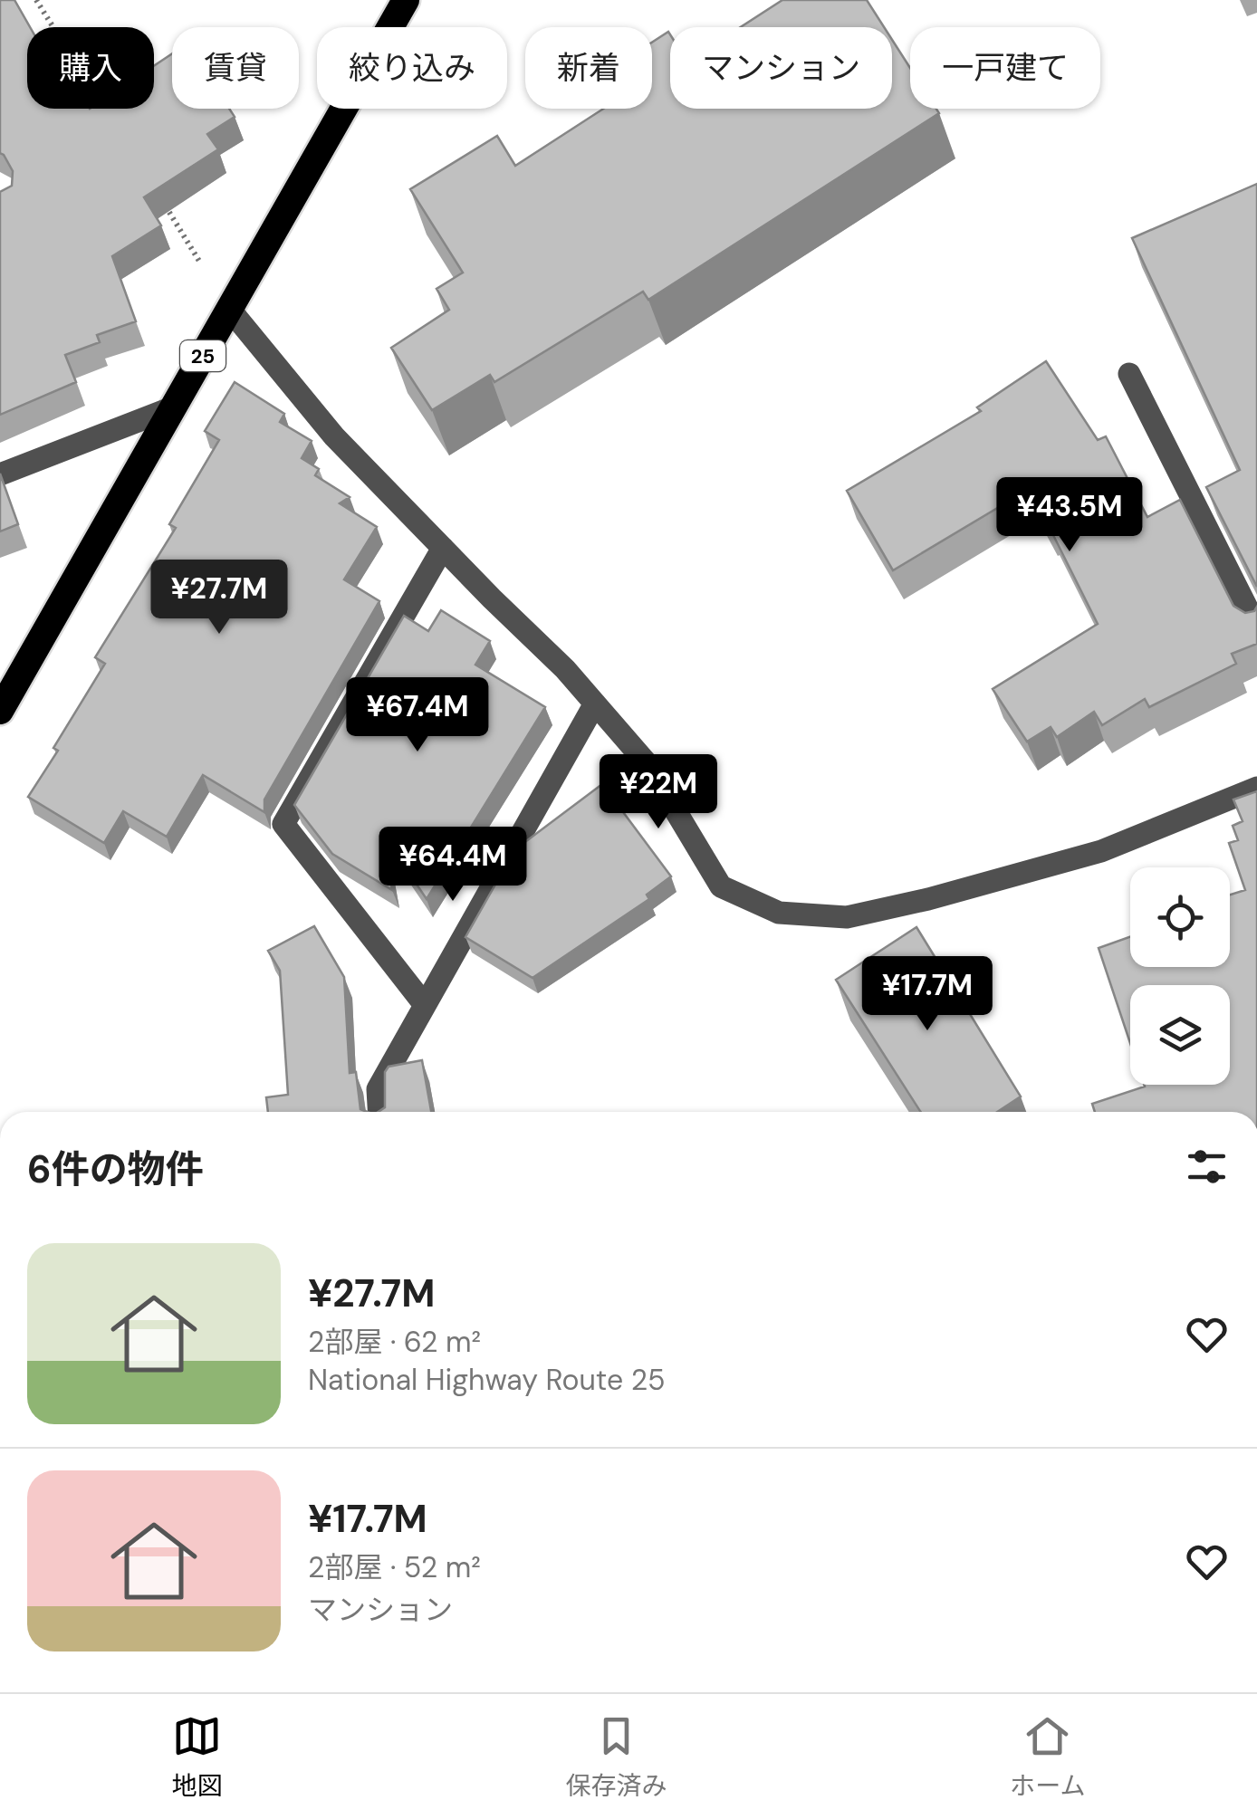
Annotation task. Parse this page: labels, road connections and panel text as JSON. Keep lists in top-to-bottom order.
{
  "streets": {
    "highway": ["25"]
  },
  "page": {
    "chip": [
      "購入",
      "賃貸",
      "絞り込み",
      "新着",
      "マンション",
      "一戸建て"
    ],
    "price": [
      "¥43.5M",
      "¥27.7M",
      "¥67.4M",
      "¥22M",
      "¥64.4M",
      "¥17.7M"
    ],
    "heading": "6件の物件",
    "list": [
      {
        "name": "¥27.7M",
        "note": "2部屋 · 62 m² · National Highway Route 25"
      },
      {
        "name": "¥17.7M",
        "note": "2部屋 · 52 m² · マンション"
      }
    ],
    "tabs": ["地図", "保存済み", "ホーム"]
  }
}
